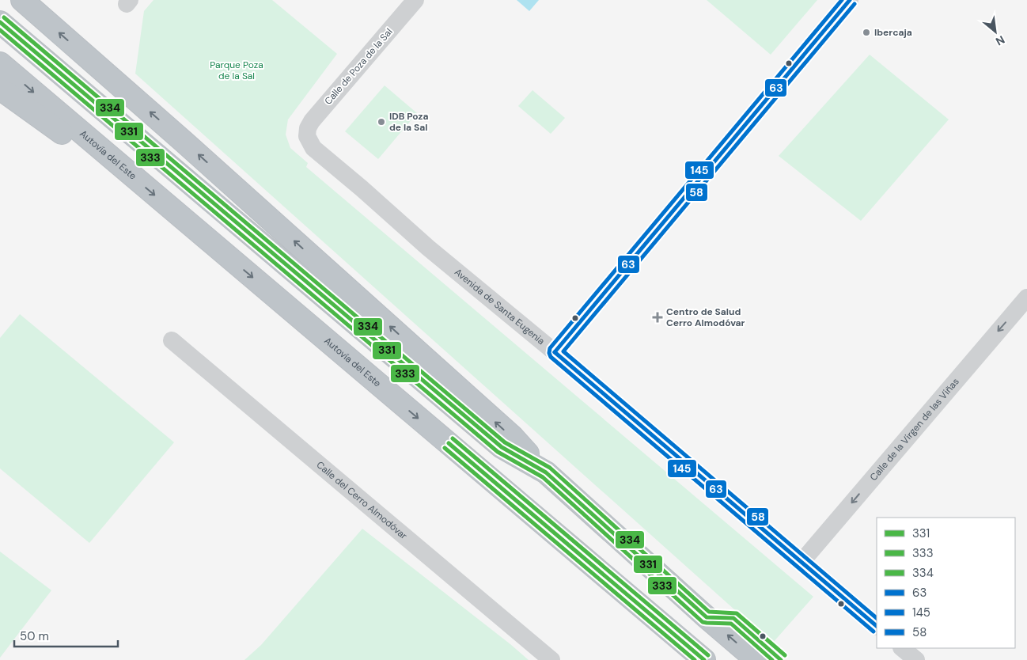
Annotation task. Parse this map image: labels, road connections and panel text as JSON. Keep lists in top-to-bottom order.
{
  "streets": {
    "highway": ["Autovía del Este"],
    "street": [
      "Calle de Poza de la Sal",
      "Avenida de Santa Eugenia",
      "Calle de la Virgen de las Viñas",
      "Calle del Cerro Almodóvar"
    ]
  },
  "crossings": [
    ["Calle de Poza de la Sal", "Avenida de Santa Eugenia"],
    ["Avenida de Santa Eugenia", "Calle de la Virgen de las Viñas"]
  ],
  "one_way": ["Calle de la Virgen de las Viñas"],
  "parks": ["Parque Poza de la Sal"],
  "places": {
    "other": ["Ibercaja", "IDB Poza de la Sal"],
    "health": ["Centro de Salud Cerro Almodóvar"]
  },
  "lines": [
    "transit line 63",
    "transit line 145",
    "transit line 58",
    "transit line 334",
    "transit line 331",
    "transit line 333"
  ],
  "legend": [
    "331",
    "333",
    "334",
    "63",
    "145",
    "58"
  ],
  "scale_bar": "50 m",
  "north": "bottom right"
}
